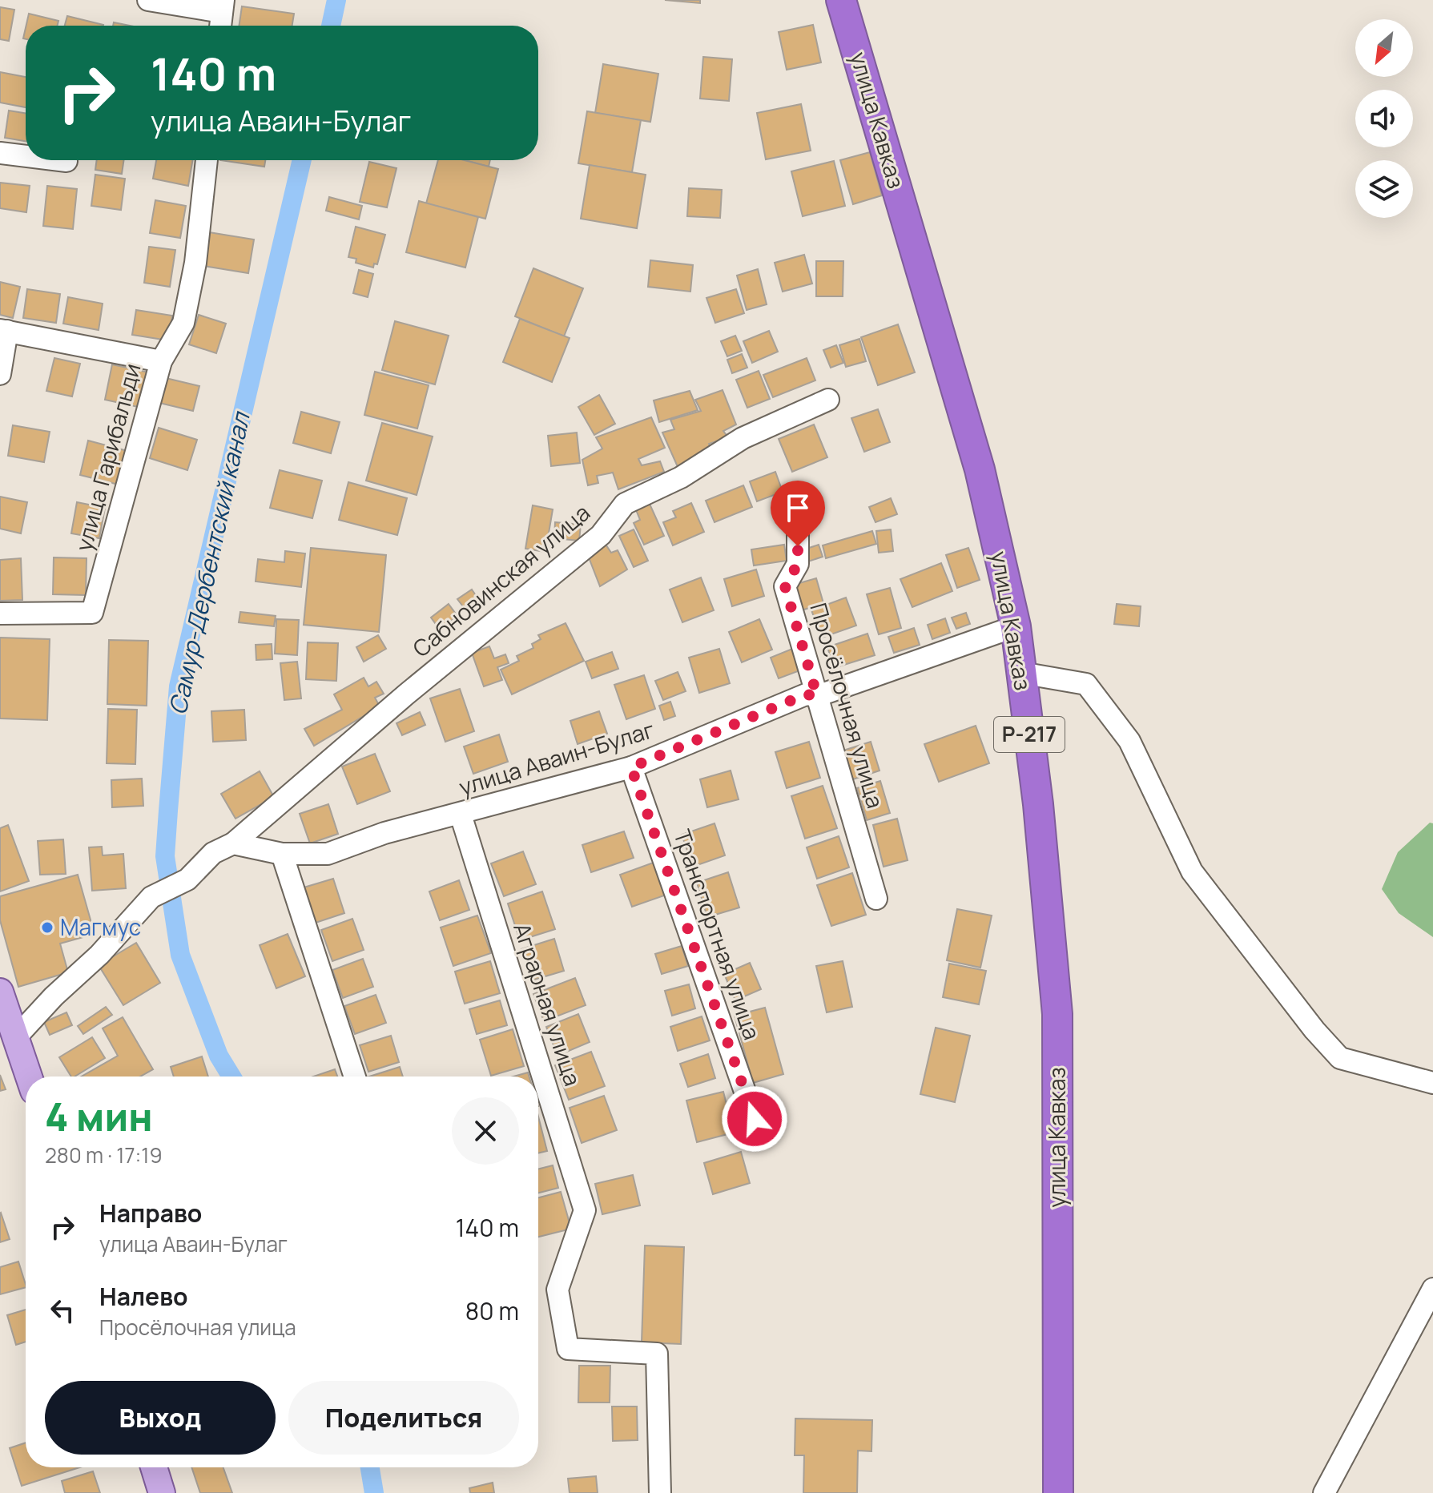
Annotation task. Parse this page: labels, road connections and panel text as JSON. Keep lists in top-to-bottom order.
{
  "streets": {
    "highway": ["улица Кавказ", "Р-217"],
    "street": [
      "улица Гарибальди",
      "Сабновинская улица",
      "Просёлочная улица",
      "улица Аваин-Булаг",
      "Транспортная улица",
      "Аграрная улица"
    ]
  },
  "crossings": [
    ["улица Кавказ", "улица Аваин-Булаг"],
    ["Сабновинская улица", "улица Аваин-Булаг"],
    ["Просёлочная улица", "улица Аваин-Булаг"],
    ["улица Аваин-Булаг", "Транспортная улица"],
    ["улица Аваин-Булаг", "Аграрная улица"]
  ],
  "water": ["Самур-Дербентский канал"],
  "places": ["Магмус"],
  "north": "bottom left",
  "page": {
    "turn": ["140 m", "улица Аваин-Булаг"],
    "heading": ["4 мин", "280 m · 17:19"],
    "list": [
      {
        "name": "Направо",
        "note": "улица Аваин-Булаг",
        "value": "140 m"
      },
      {
        "name": "Налево",
        "note": "Просёлочная улица",
        "value": "80 m"
      }
    ],
    "buttons": ["Выход", "Поделиться"]
  }
}
